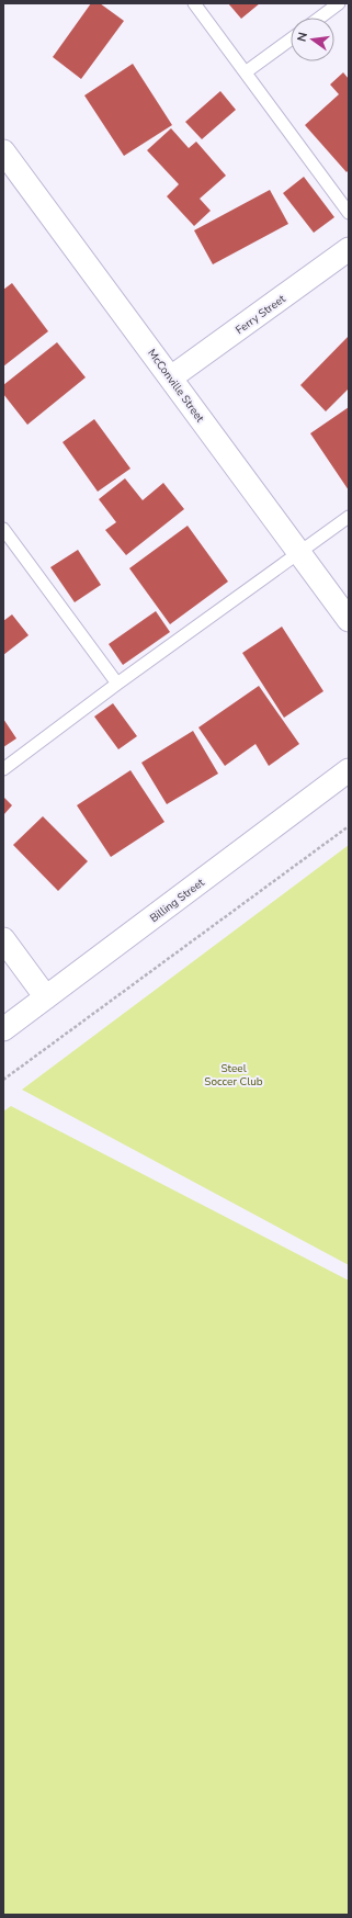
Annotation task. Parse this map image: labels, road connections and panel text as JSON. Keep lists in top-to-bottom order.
{
  "streets": {
    "street": ["Ferry Street", "McConville Street", "Billing Street"]
  },
  "crossings": [
    ["Ferry Street", "McConville Street"]
  ],
  "parks": ["Steel Soccer Club"],
  "north": "left"
}
